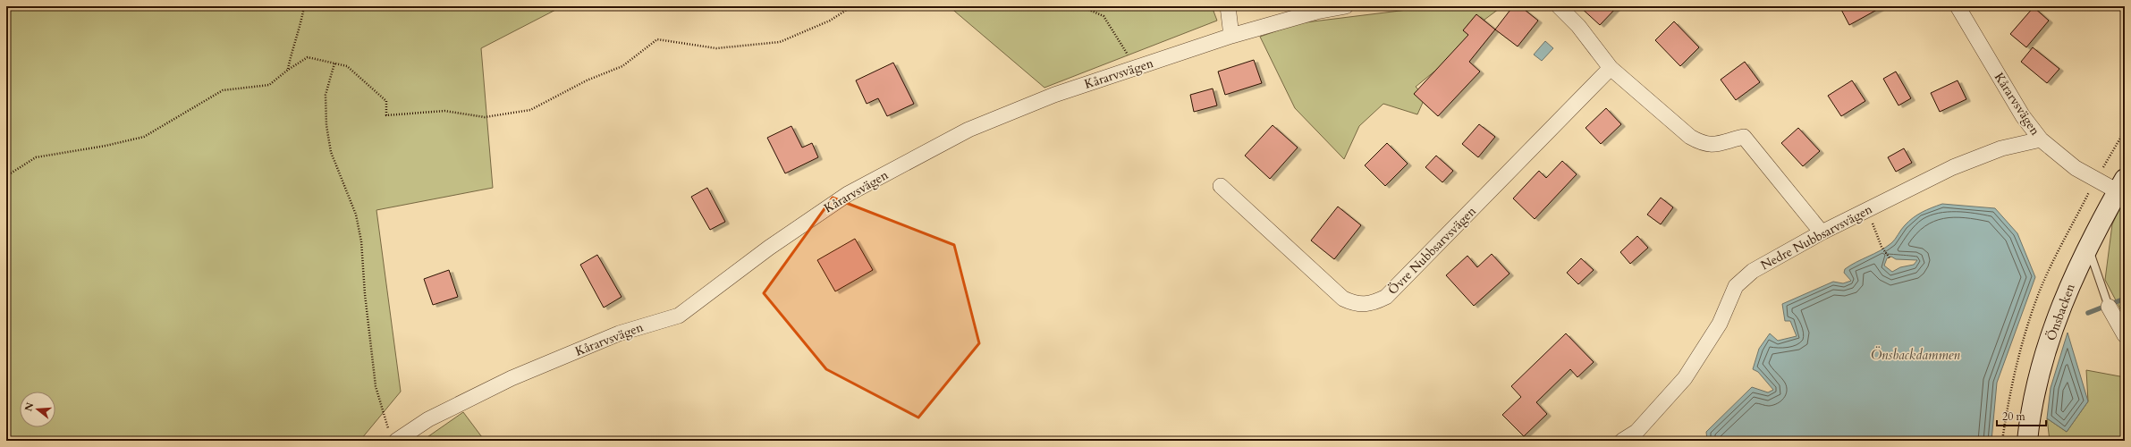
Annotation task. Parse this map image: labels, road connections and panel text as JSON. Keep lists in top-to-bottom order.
{
  "streets": {
    "main road": ["Önsbacken"],
    "street": ["Kårarvsvägen", "Nedre Nubbsarvsvägen", "Övre Nubbsarvsvägen"]
  },
  "crossings": [
    ["Kårarvsvägen", "Nedre Nubbsarvsvägen"],
    ["Kårarvsvägen", "Önsbacken"]
  ],
  "water": ["Önsbackdammen"],
  "scale_bar": "20 m",
  "north": "left"
}
